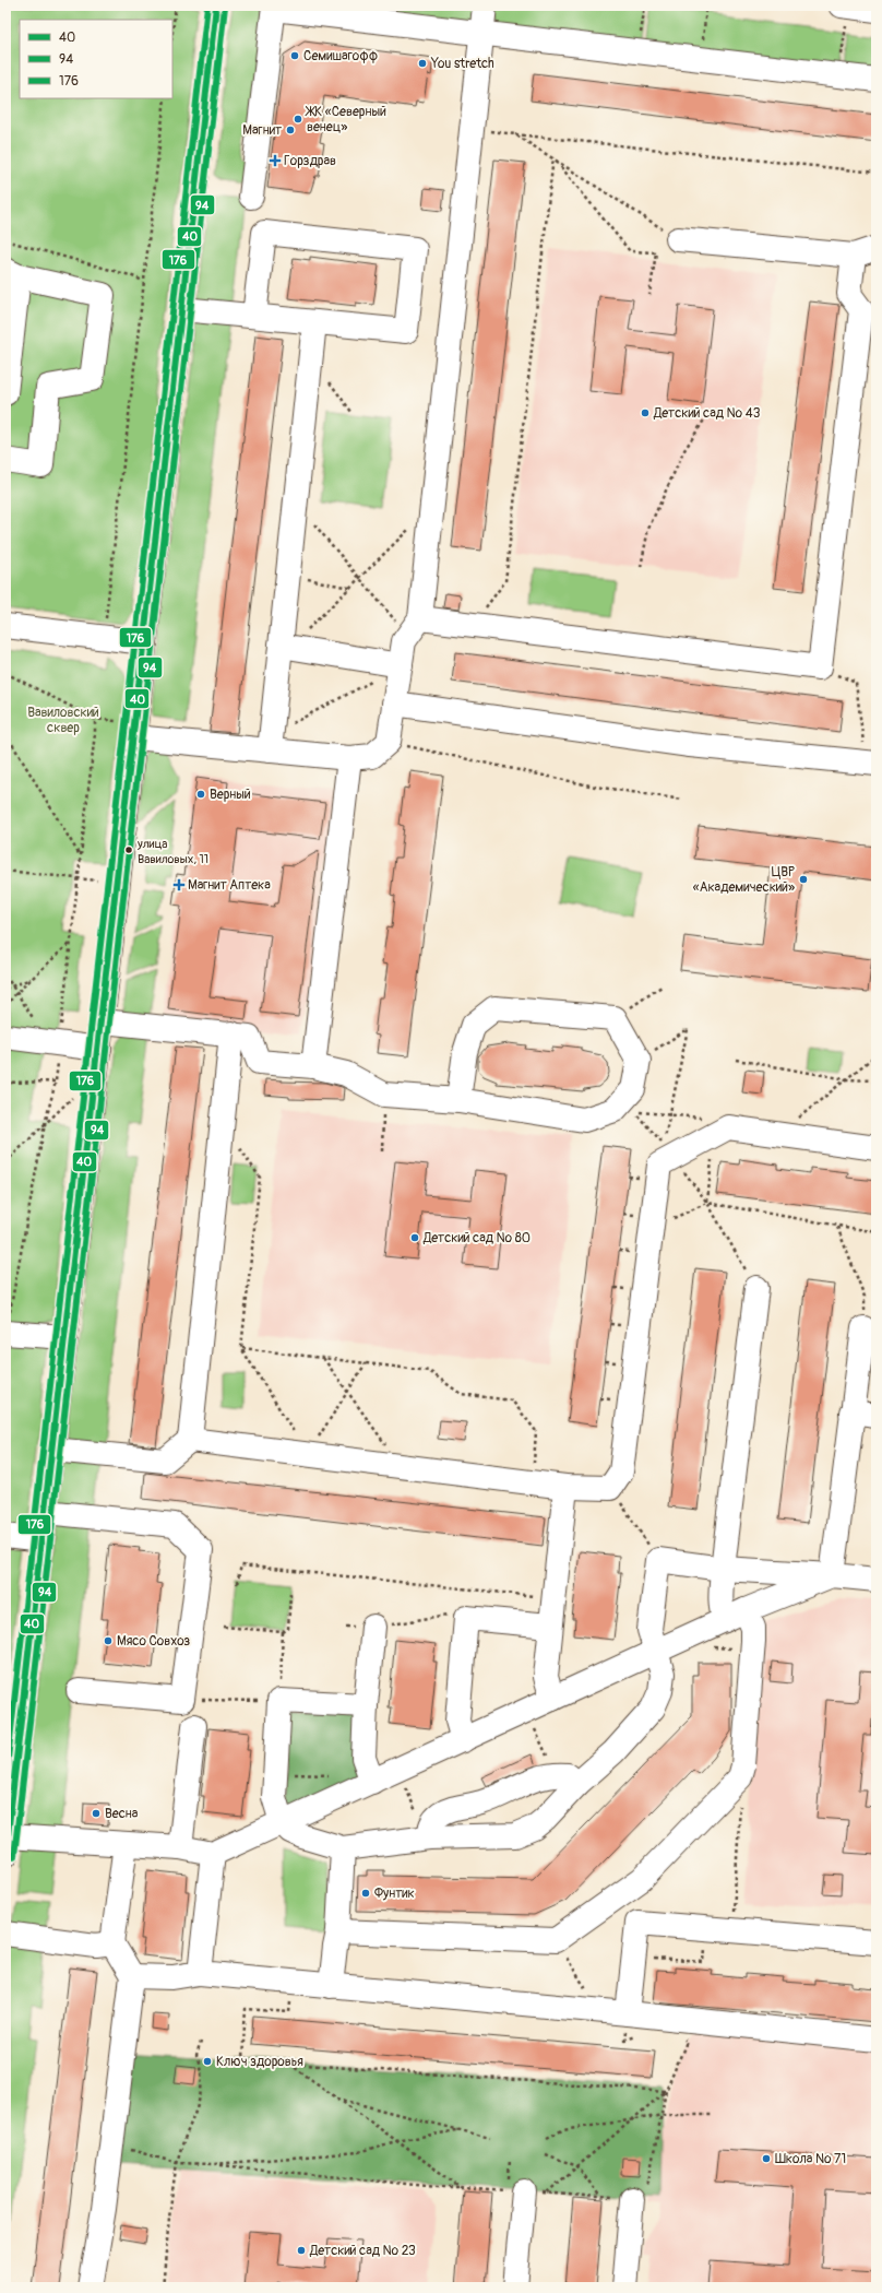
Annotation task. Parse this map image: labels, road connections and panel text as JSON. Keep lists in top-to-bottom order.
{
  "parks": ["Вавиловский сквер"],
  "places": {
    "other": [
      "Семишагофф",
      "You stretch",
      "ЖК «Северный венец»",
      "Магнит",
      "Детский сад № 43",
      "Верный",
      "улица Вавиловых, 11",
      "ЦВР «Академический»",
      "Детский сад № 80",
      "Мясо Совхоз",
      "Весна",
      "Фунтик",
      "Ключ здоровья",
      "Школа № 71",
      "Детский сад № 23"
    ],
    "health": ["Горздрав", "Магнит Аптека"]
  },
  "lines": ["transit line 40", "transit line 176", "transit line 94"],
  "legend": ["40", "94", "176"]
}
